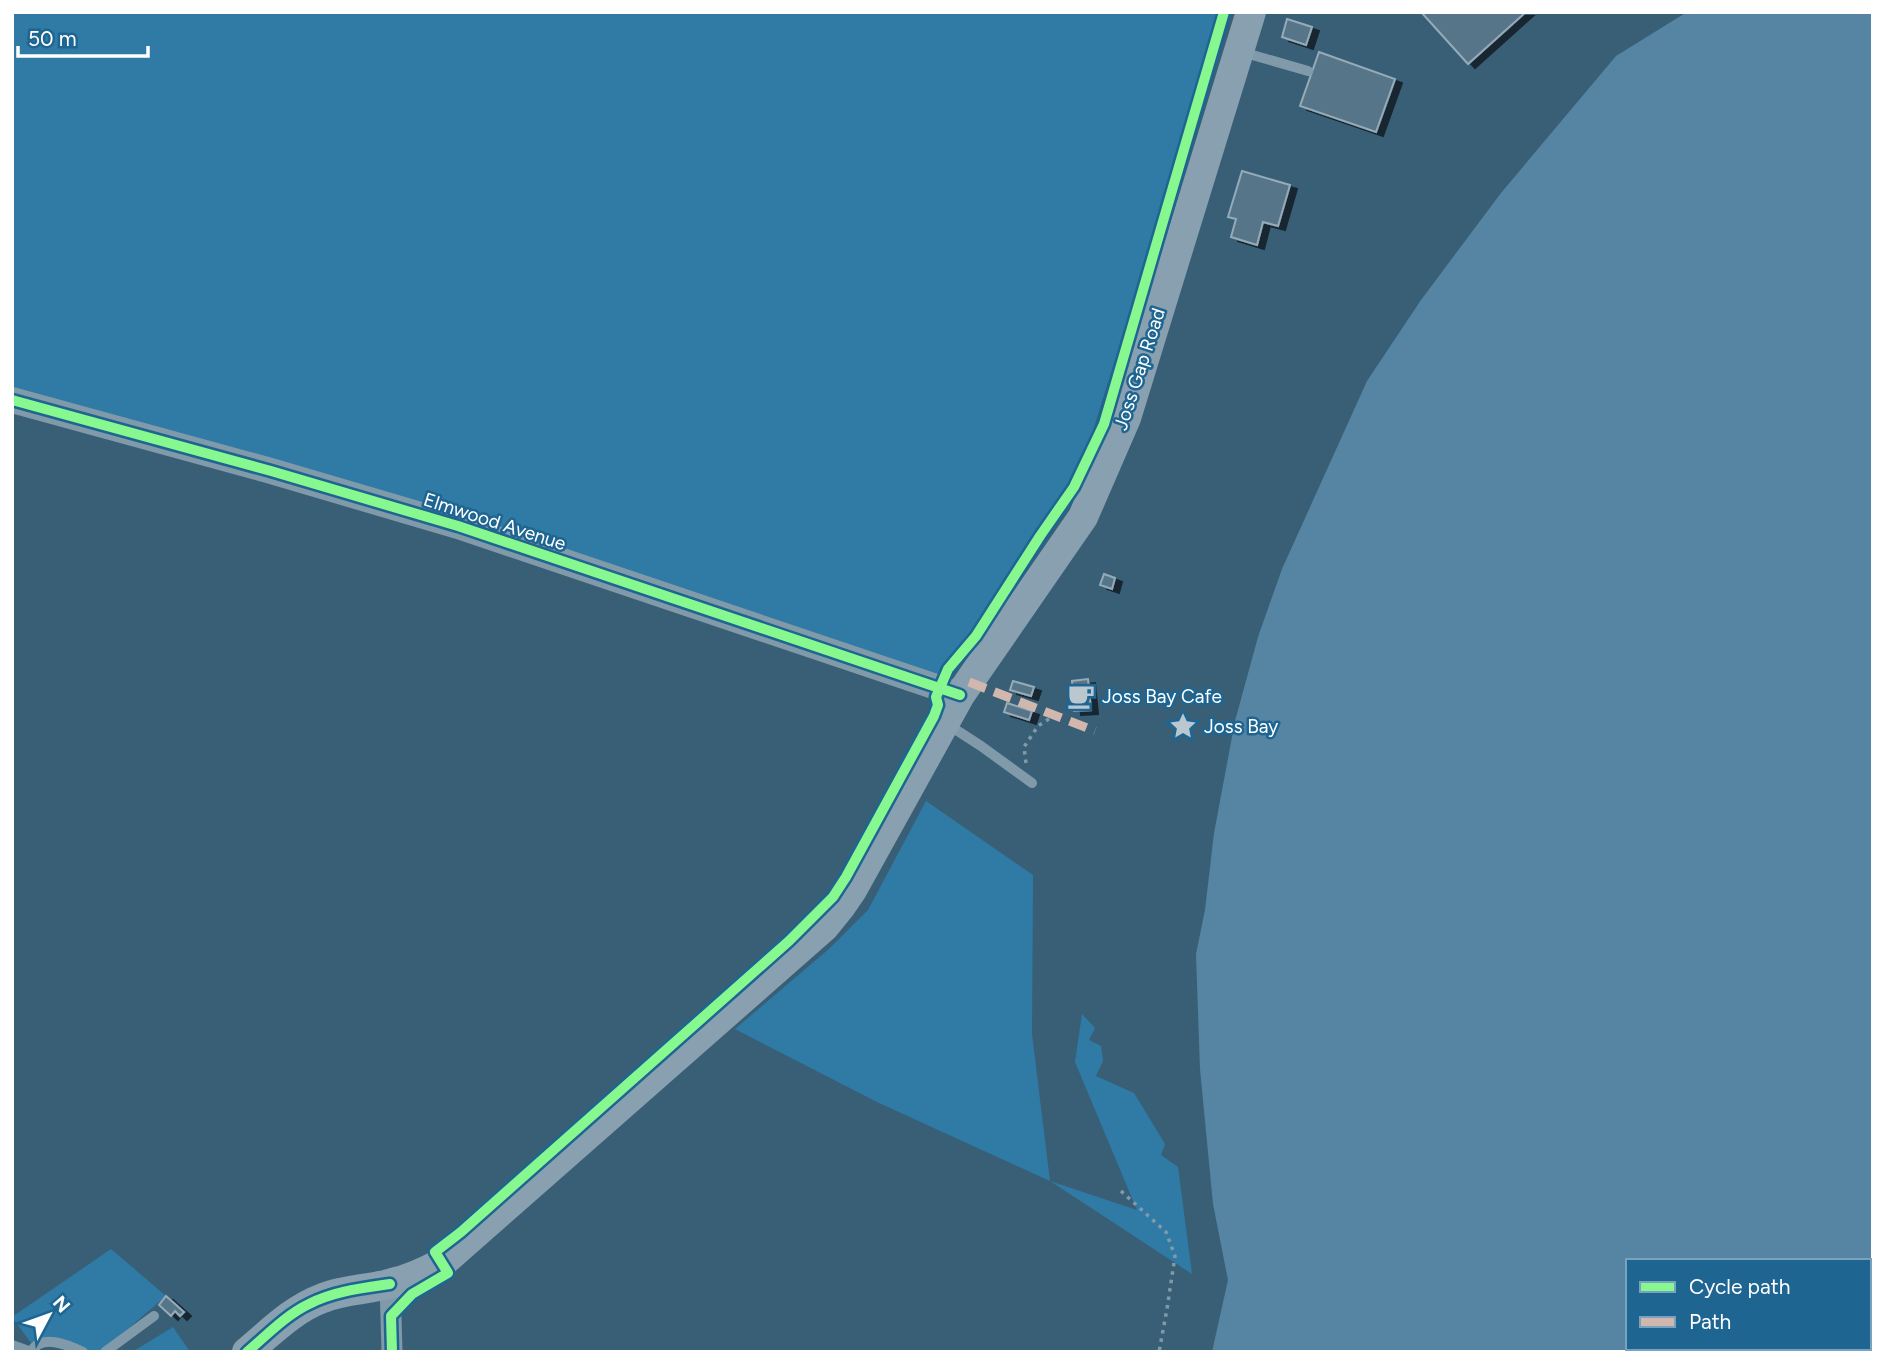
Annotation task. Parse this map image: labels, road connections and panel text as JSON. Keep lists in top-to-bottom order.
{
  "streets": {
    "main road": ["Joss Gap Road"],
    "street": ["Elmwood Avenue"]
  },
  "crossings": [
    ["Joss Gap Road", "Elmwood Avenue"]
  ],
  "places": {
    "cafe": ["Joss Bay Cafe"],
    "place": ["Joss Bay"]
  },
  "legend": ["Cycle path", "Path"],
  "scale_bar": "50 m",
  "north": "top right"
}
